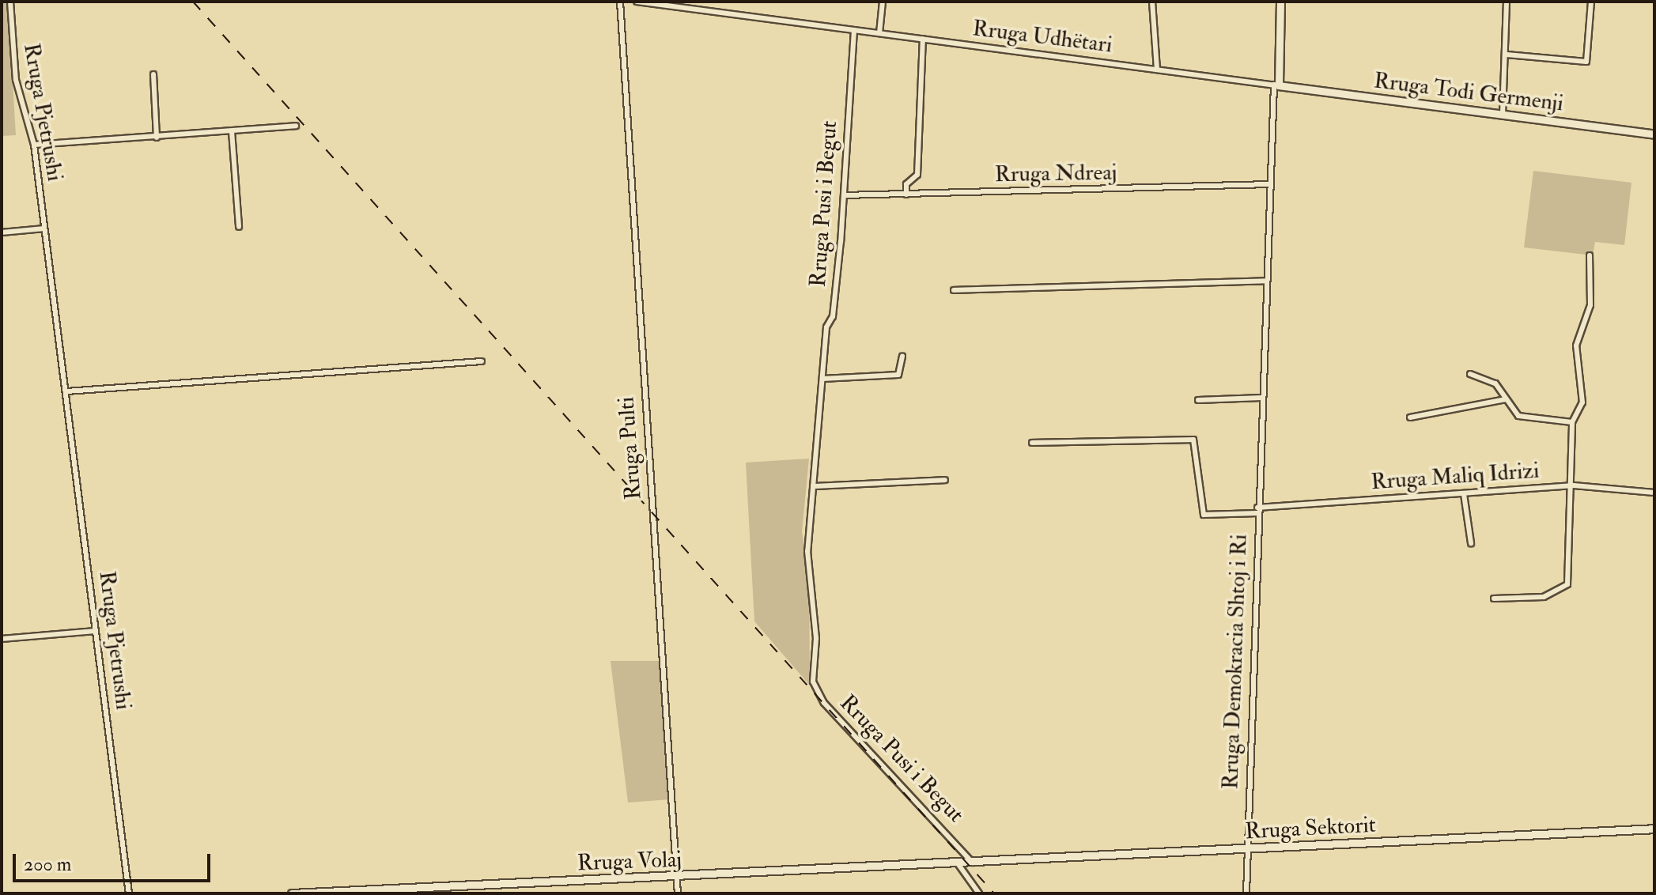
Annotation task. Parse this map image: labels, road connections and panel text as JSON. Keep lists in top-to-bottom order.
{
  "streets": {
    "street": [
      "Rruga Udhëtari",
      "Rruga Todi Germenji",
      "Rruga Pjetrushi",
      "Rruga Ndreaj",
      "Rruga Pusi i Begut",
      "Rruga Pulti",
      "Rruga Maliq Idrizi",
      "Rruga Demokracia Shtoj i Ri",
      "Rruga Sektorit",
      "Rruga Volaj"
    ]
  },
  "crossings": [
    ["Rruga Udhëtari", "Rruga Todi Germenji"],
    ["Rruga Udhëtari", "Rruga Pusi i Begut"],
    ["Rruga Udhëtari", "Rruga Demokracia Shtoj i Ri"],
    ["Rruga Todi Germenji", "Rruga Demokracia Shtoj i Ri"],
    ["Rruga Ndreaj", "Rruga Pusi i Begut"],
    ["Rruga Ndreaj", "Rruga Demokracia Shtoj i Ri"],
    ["Rruga Pusi i Begut", "Rruga Sektorit"],
    ["Rruga Pusi i Begut", "Rruga Volaj"],
    ["Rruga Pulti", "Rruga Volaj"],
    ["Rruga Maliq Idrizi", "Rruga Demokracia Shtoj i Ri"],
    ["Rruga Demokracia Shtoj i Ri", "Rruga Sektorit"],
    ["Rruga Sektorit", "Rruga Volaj"]
  ],
  "scale_bar": "200 m"
}
